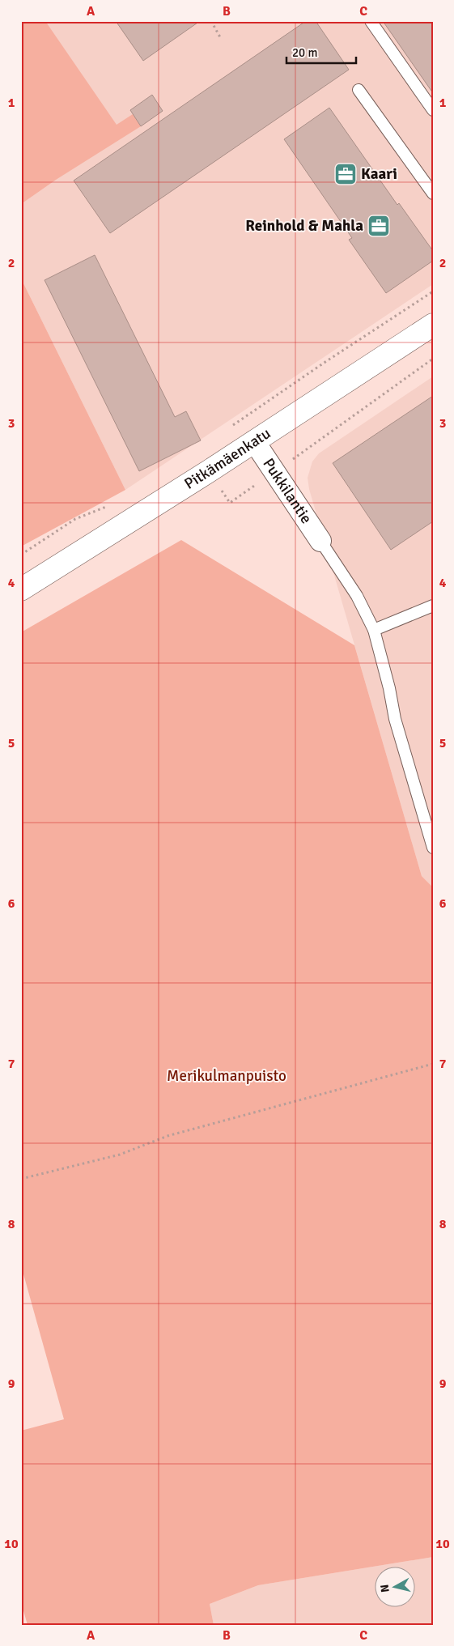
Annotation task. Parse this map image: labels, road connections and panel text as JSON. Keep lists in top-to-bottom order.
{
  "streets": {
    "street": ["Pitkämäenkatu", "Pukkilantie"]
  },
  "crossings": [
    ["Pitkämäenkatu", "Pukkilantie"]
  ],
  "parks": ["Merikulmanpuisto"],
  "places": {
    "office": ["Kaari", "Reinhold & Mahla"]
  },
  "scale_bar": "20 m",
  "north": "left",
  "grid": {
    "columns": ["A", "B", "C"],
    "rows": [
      "1",
      "2",
      "3",
      "4",
      "5",
      "6",
      "7",
      "8",
      "9",
      "10"
    ]
  }
}
